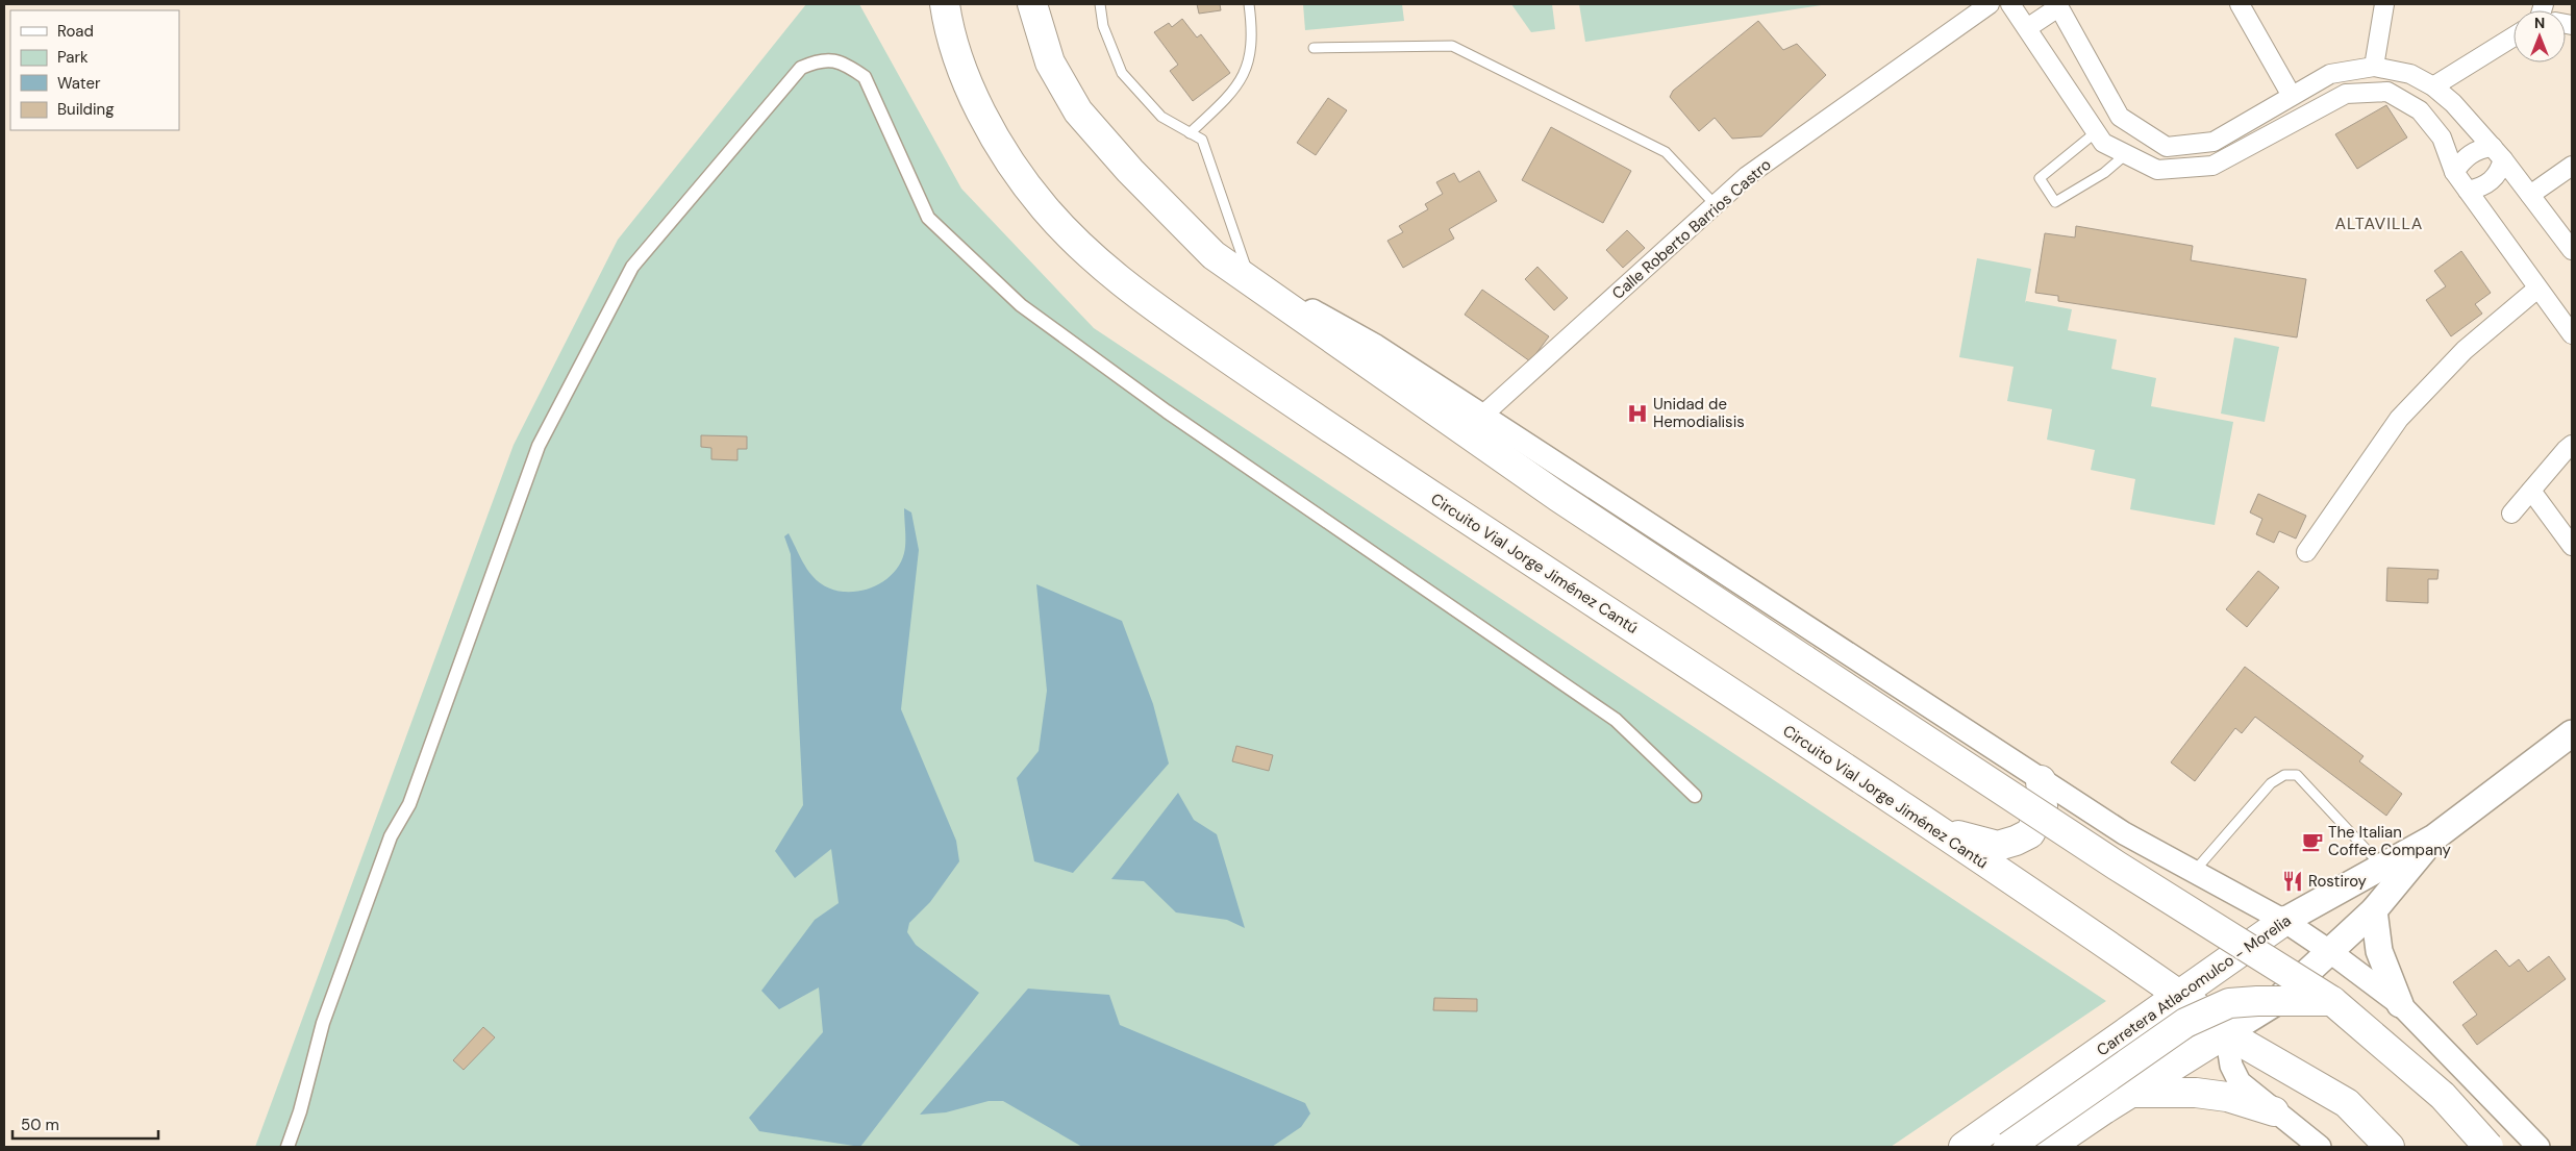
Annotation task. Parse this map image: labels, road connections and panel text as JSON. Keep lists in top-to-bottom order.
{
  "streets": {
    "main road": ["Circuito Vial Jorge Jiménez Cantú", "Carretera Atlacomulco - Morelia"],
    "street": ["Calle Roberto Barrios Castro"]
  },
  "crossings": [
    ["Circuito Vial Jorge Jiménez Cantú", "Carretera Atlacomulco - Morelia"]
  ],
  "districts": ["ALTAVILLA"],
  "places": {
    "hospital": ["Unidad de Hemodialisis"],
    "cafe": ["The Italian Coffee Company"],
    "restaurant": ["Rostiroy"]
  },
  "legend": [
    "Road",
    "Park",
    "Water",
    "Building"
  ],
  "scale_bar": "50 m",
  "north": "top"
}
